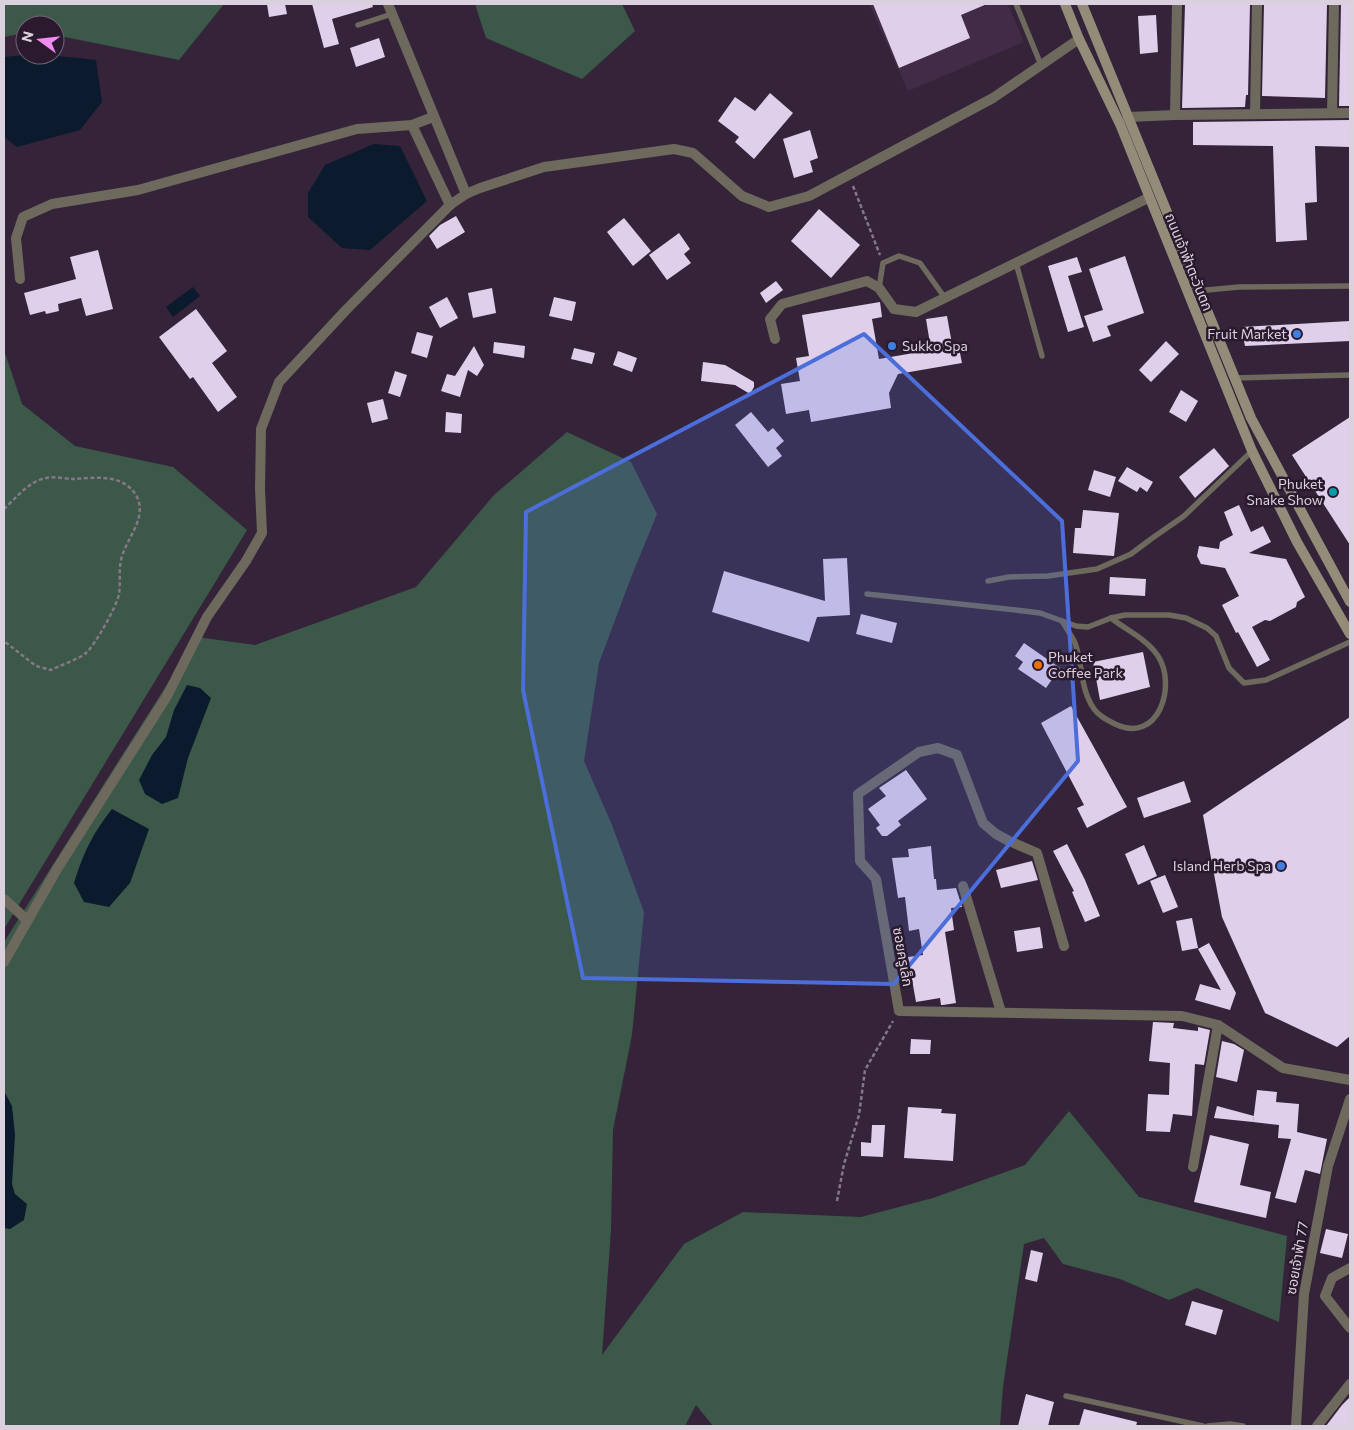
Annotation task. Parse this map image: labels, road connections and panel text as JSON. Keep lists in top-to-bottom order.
{
  "streets": {
    "main road": ["ถนนเจ้าฟ้าตะวันตก"],
    "street": ["ซอยครูเล็ก", "ซอยเจ้าฟ้า 77"]
  },
  "places": [
    "Fruit Market",
    "Sukko Spa",
    "Phuket Snake Show",
    "Phuket Coffee Park",
    "Island Herb Spa"
  ],
  "north": "left"
}
